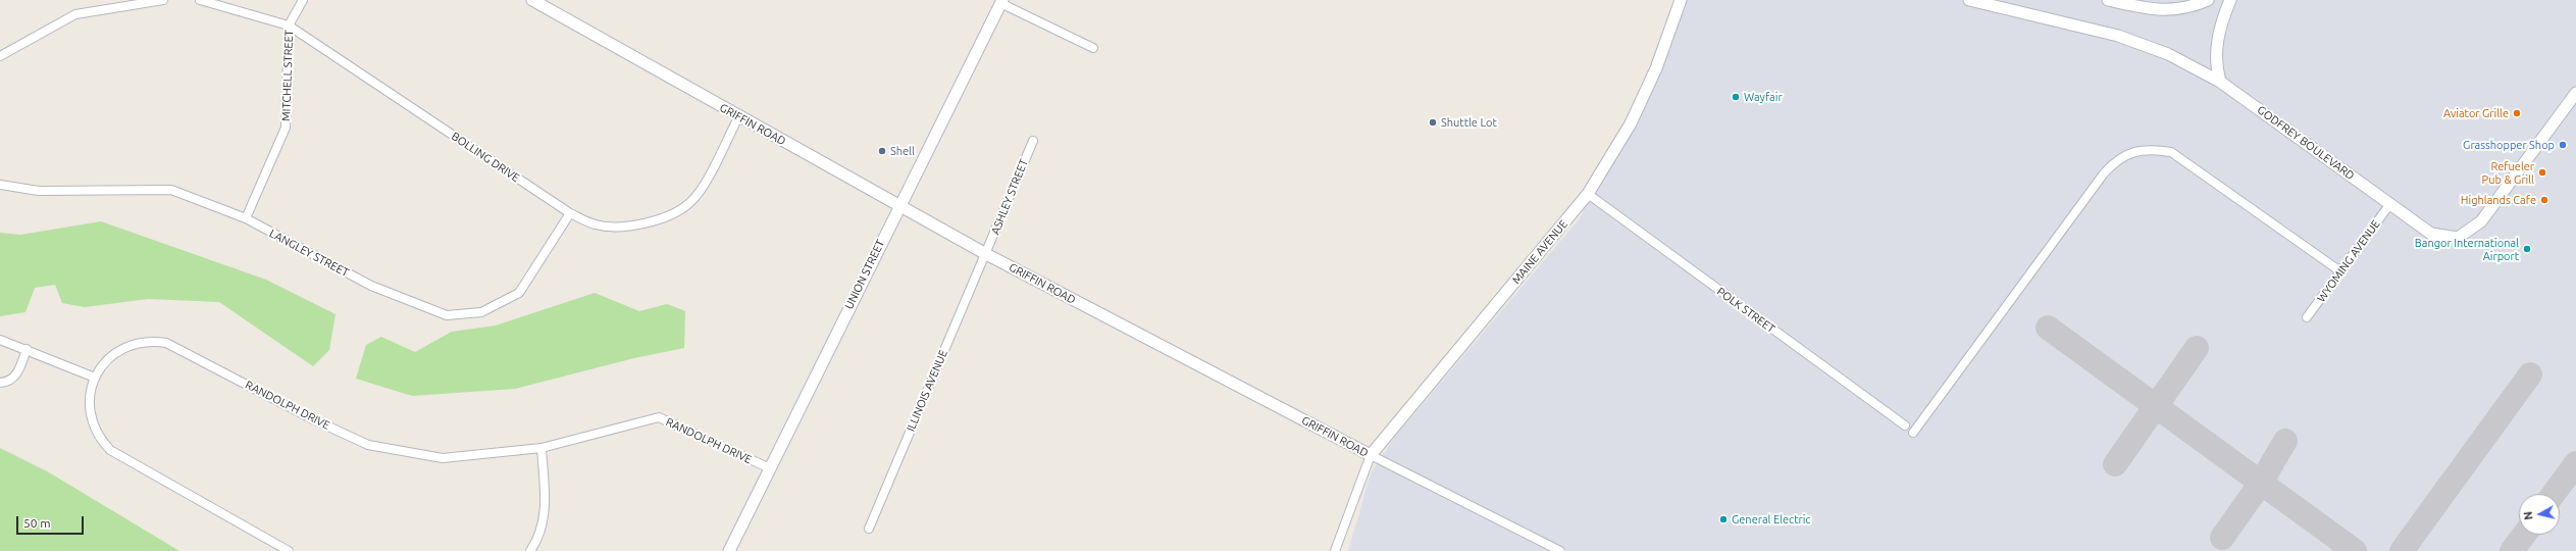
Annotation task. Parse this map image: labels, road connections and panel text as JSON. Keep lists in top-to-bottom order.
{
  "streets": {
    "street": [
      "MITCHELL STREET",
      "GRIFFIN ROAD",
      "GODFREY BOULEVARD",
      "BOLLING DRIVE",
      "ASHLEY STREET",
      "MAINE AVENUE",
      "LANGLEY STREET",
      "WYOMING AVENUE",
      "UNION STREET",
      "POLK STREET",
      "ILLINOIS AVENUE",
      "RANDOLPH DRIVE"
    ]
  },
  "crossings": [
    ["MITCHELL STREET", "BOLLING DRIVE"],
    ["MITCHELL STREET", "LANGLEY STREET"],
    ["GRIFFIN ROAD", "BOLLING DRIVE"],
    ["GRIFFIN ROAD", "ASHLEY STREET"],
    ["GRIFFIN ROAD", "MAINE AVENUE"],
    ["GRIFFIN ROAD", "UNION STREET"],
    ["GRIFFIN ROAD", "ILLINOIS AVENUE"],
    ["GODFREY BOULEVARD", "WYOMING AVENUE"],
    ["BOLLING DRIVE", "LANGLEY STREET"],
    ["ASHLEY STREET", "ILLINOIS AVENUE"],
    ["MAINE AVENUE", "POLK STREET"],
    ["UNION STREET", "RANDOLPH DRIVE"]
  ],
  "places": [
    "Wayfair",
    "Aviator Grille",
    "Shuttle Lot",
    "Grasshopper Shop",
    "Shell",
    "Refueler Pub & Grill",
    "Highlands Cafe",
    "Bangor International Airport",
    "General Electric"
  ],
  "scale_bar": "50 m",
  "north": "left"
}
